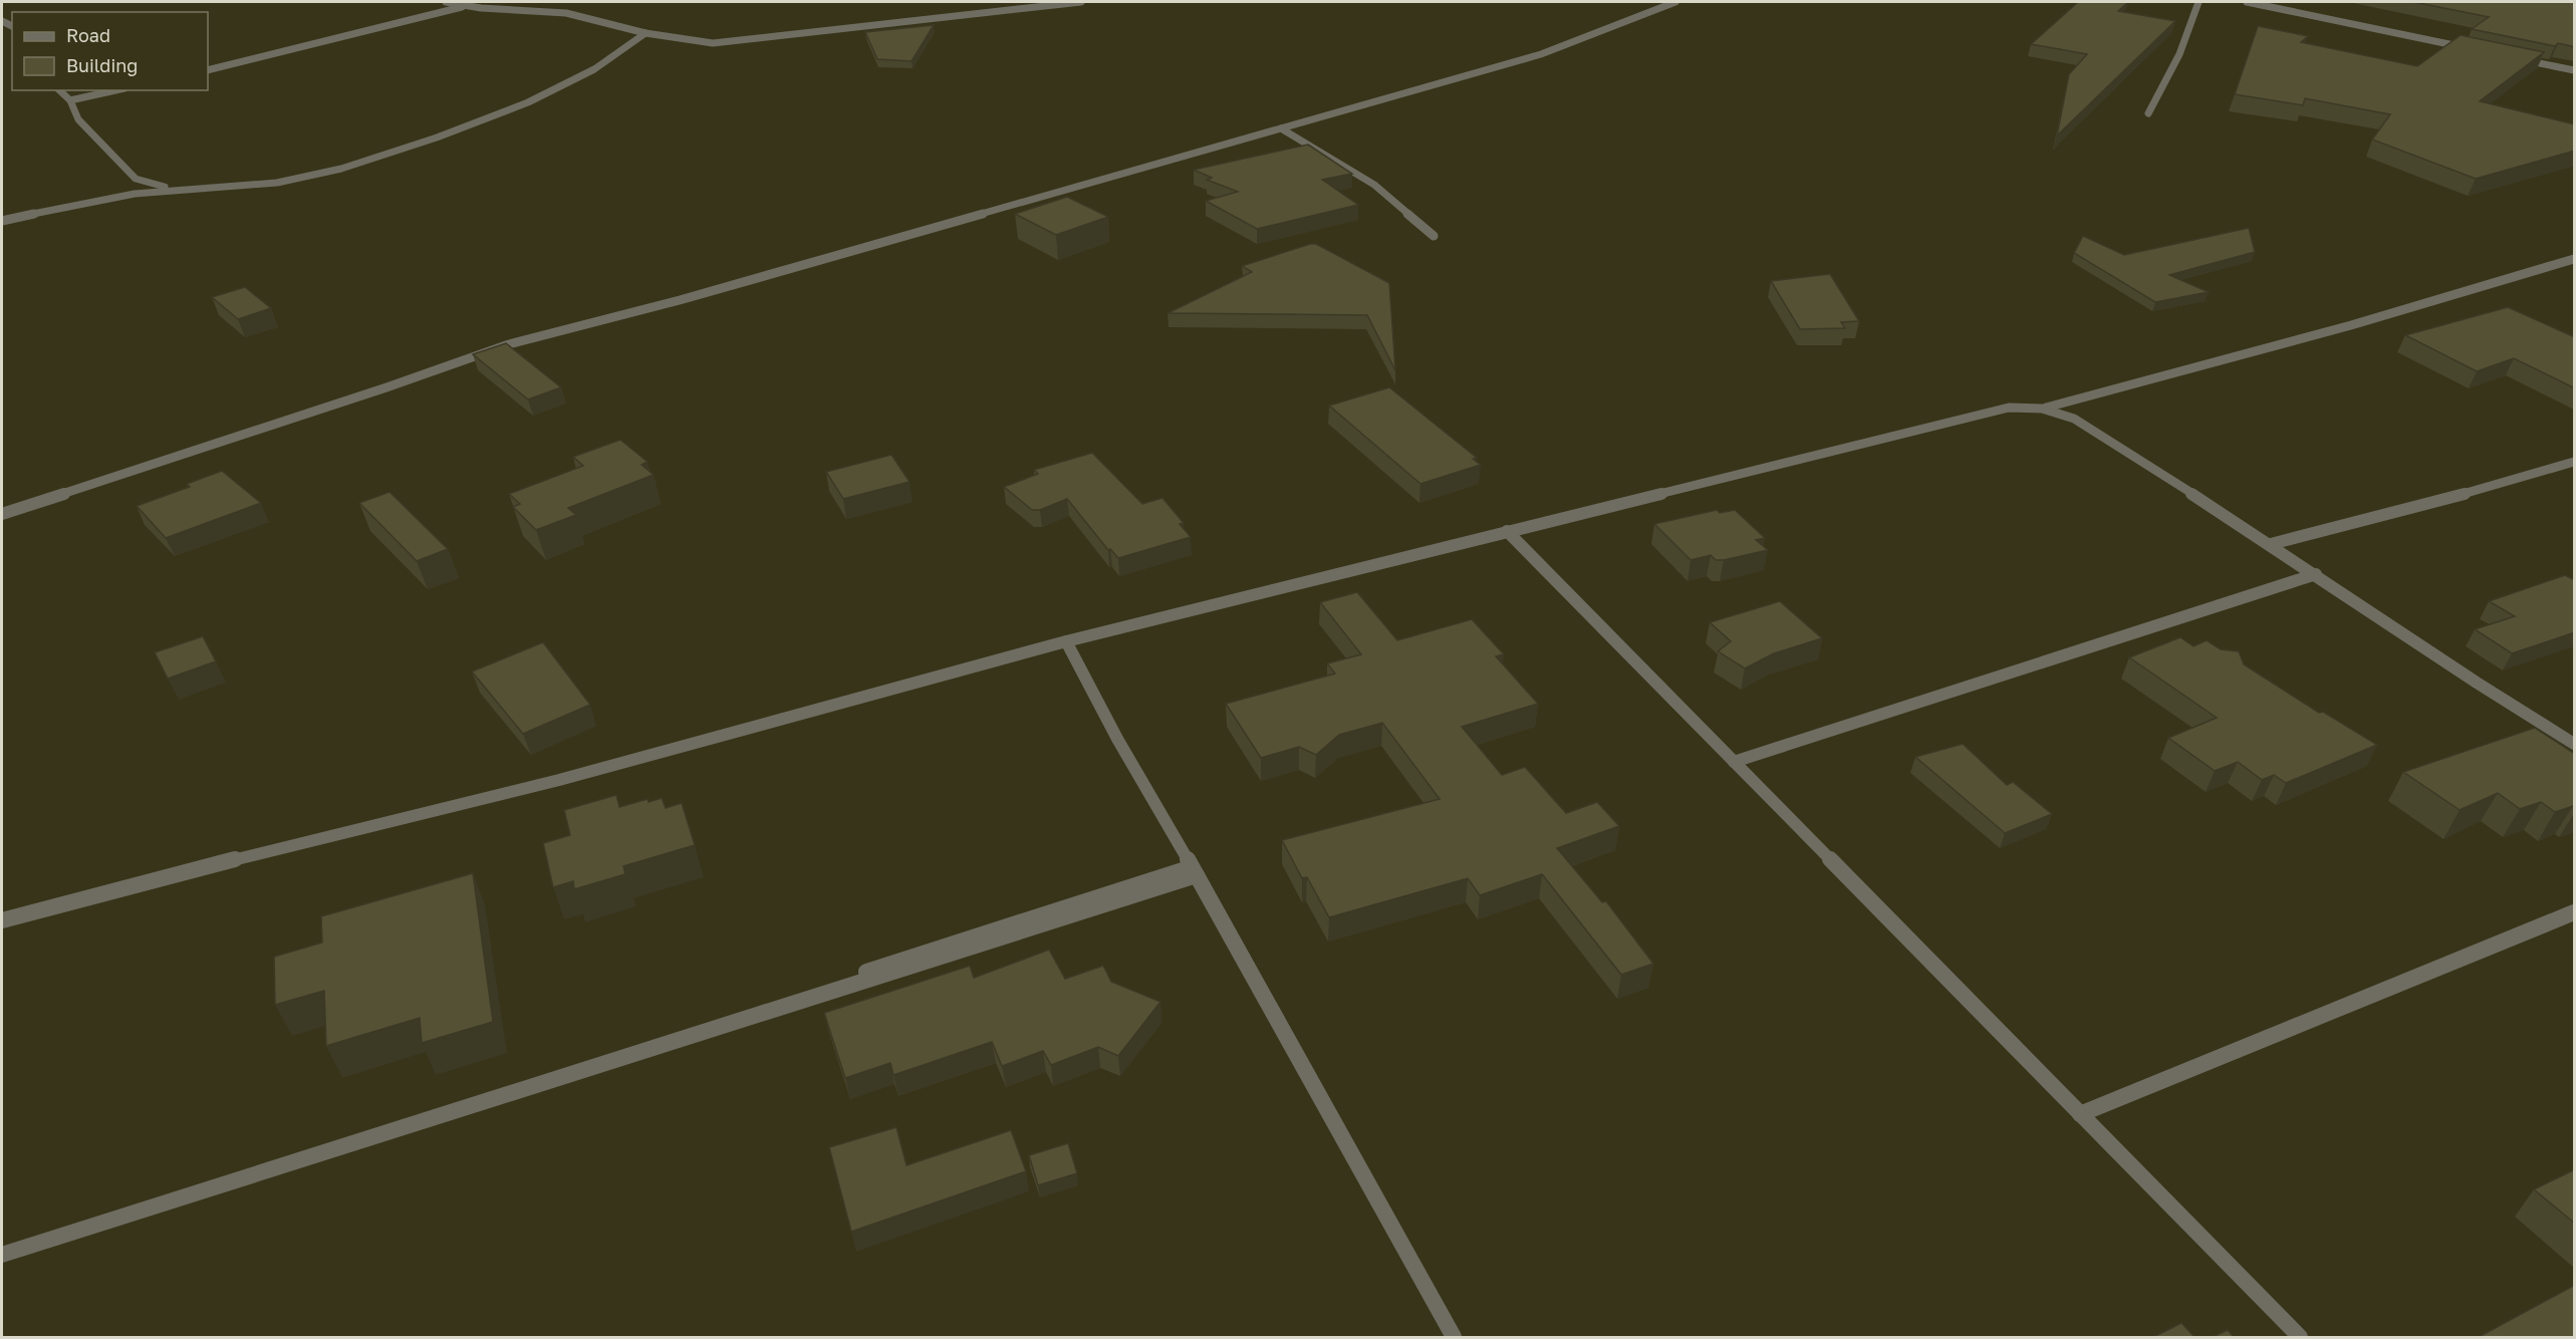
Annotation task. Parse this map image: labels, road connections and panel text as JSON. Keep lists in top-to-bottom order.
{
  "legend": ["Road", "Building"]
}
